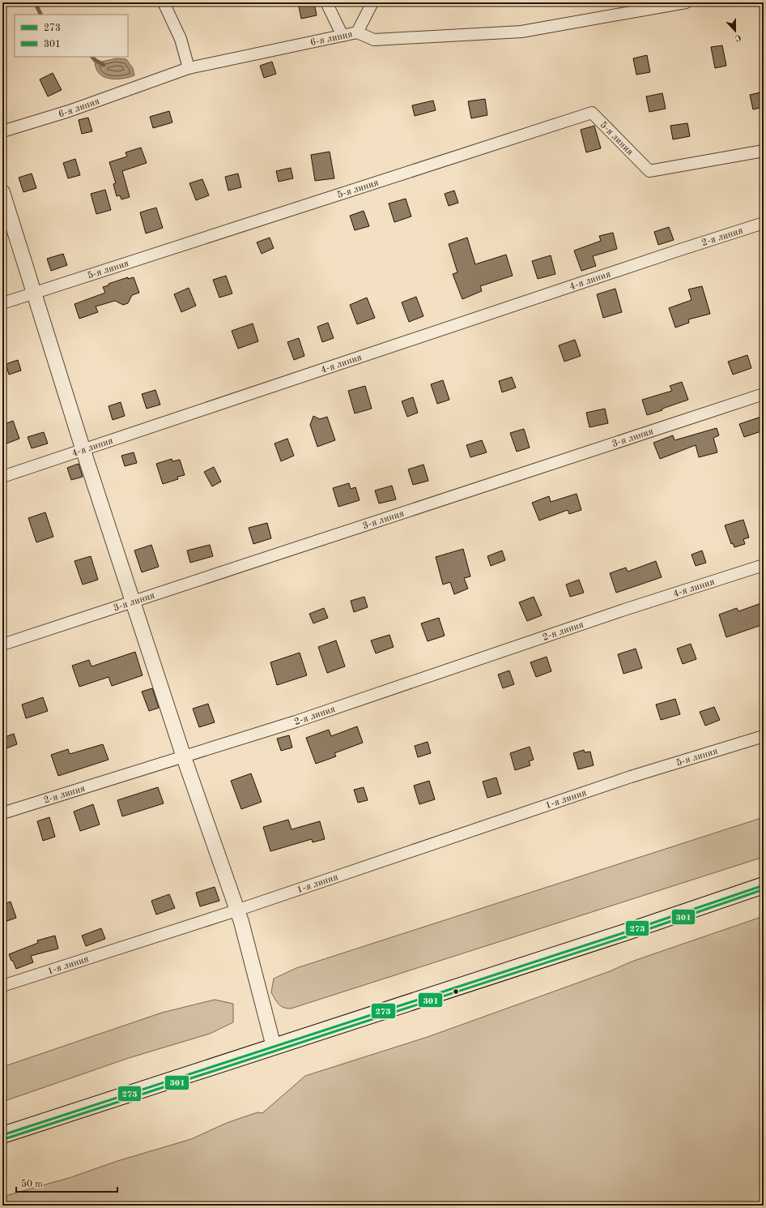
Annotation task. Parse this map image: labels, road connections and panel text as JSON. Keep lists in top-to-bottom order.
{
  "streets": {
    "street": [
      "6-я линия",
      "5-я линия",
      "2-я линия",
      "4-я линия",
      "3-я линия",
      "1-я линия"
    ]
  },
  "crossings": [
    ["5-я линия", "1-я линия"],
    ["2-я линия", "4-я линия"]
  ],
  "lines": ["transit line 273", "transit line 301"],
  "legend": ["273", "301"],
  "scale_bar": "50 m",
  "north": "bottom"
}
